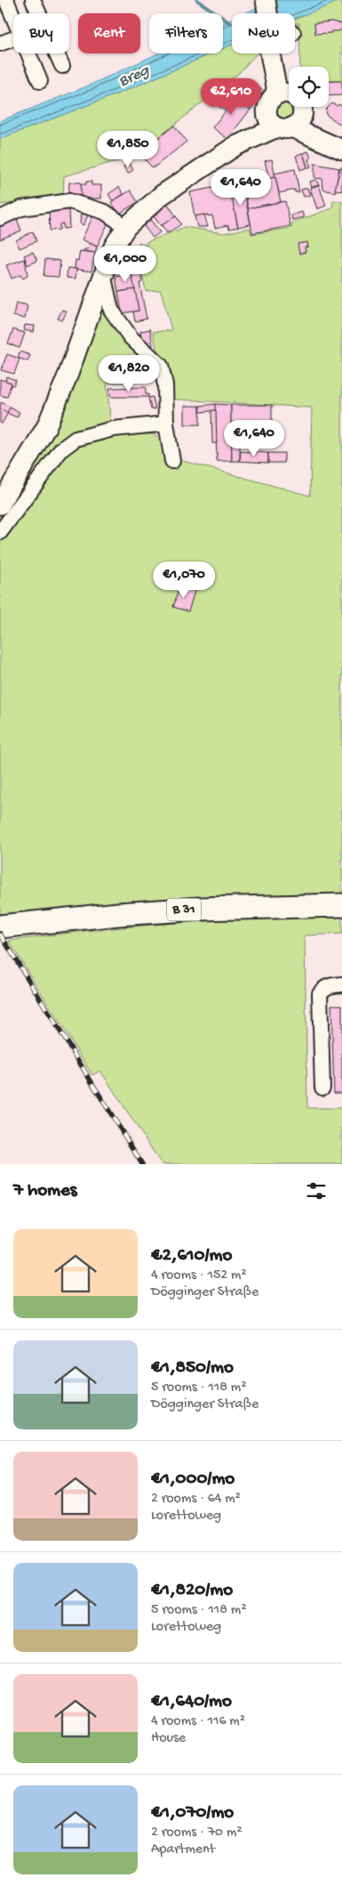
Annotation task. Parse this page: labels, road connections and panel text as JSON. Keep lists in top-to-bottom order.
{
  "streets": {
    "highway": ["B 31"]
  },
  "water": ["Breg"],
  "page": {
    "chip": [
      "Buy",
      "Rent",
      "Filters",
      "New"
    ],
    "price": [
      "€2,610",
      "€1,850",
      "€1,640",
      "€1,000",
      "€1,820",
      "€1,640",
      "€1,070"
    ],
    "heading": "7 homes",
    "list": [
      {
        "name": "€2,610/mo",
        "note": "4 rooms · 152 m² · Dögginger Straße"
      },
      {
        "name": "€1,850/mo",
        "note": "5 rooms · 118 m² · Dögginger Straße"
      },
      {
        "name": "€1,000/mo",
        "note": "2 rooms · 64 m² · Lorettoweg"
      },
      {
        "name": "€1,820/mo",
        "note": "5 rooms · 118 m² · Lorettoweg"
      },
      {
        "name": "€1,640/mo",
        "note": "4 rooms · 116 m² · House"
      },
      {
        "name": "€1,070/mo",
        "note": "2 rooms · 70 m² · Apartment"
      }
    ]
  }
}
